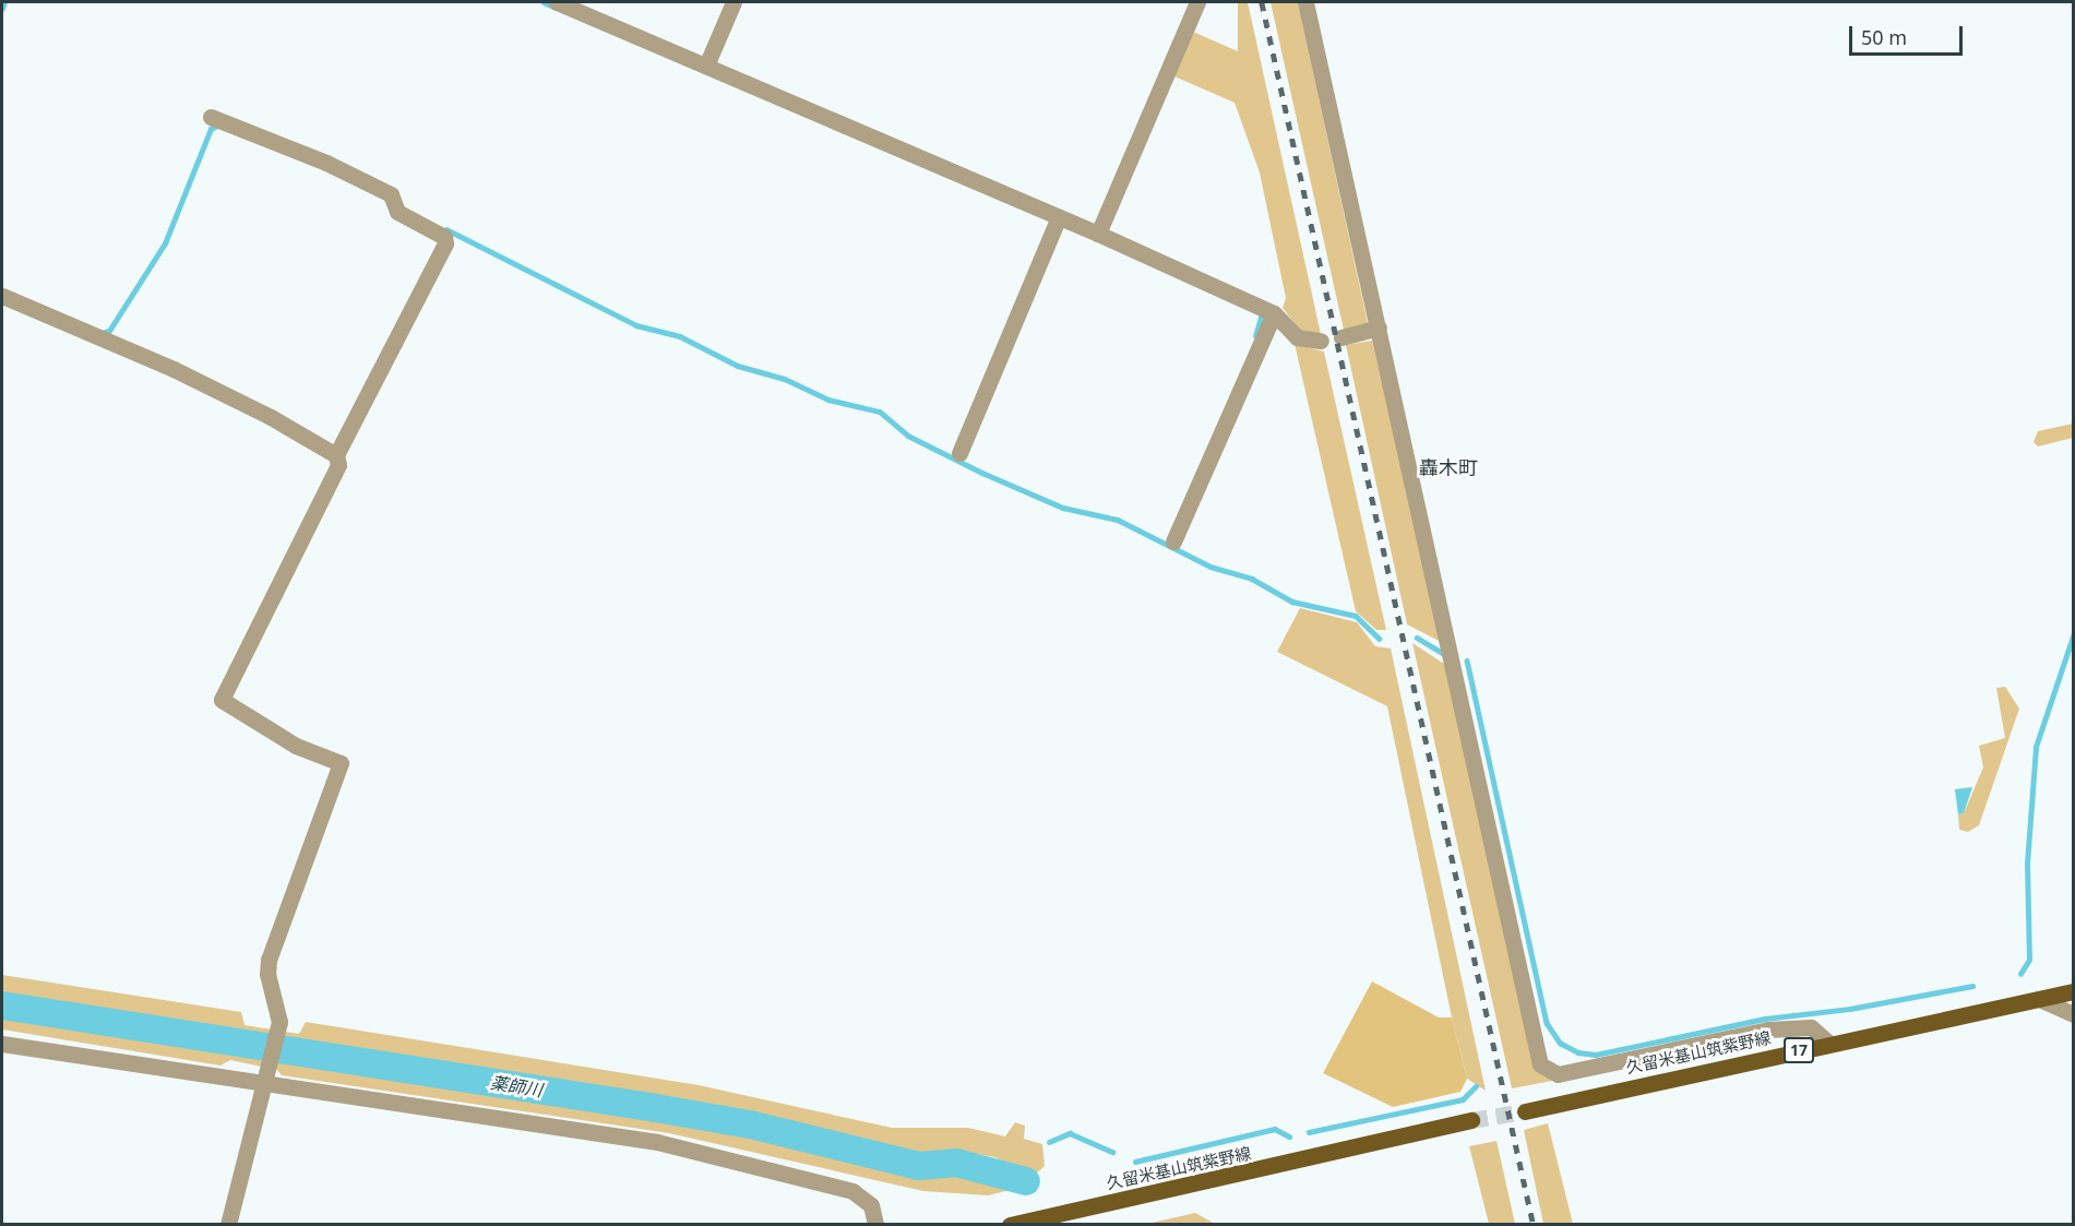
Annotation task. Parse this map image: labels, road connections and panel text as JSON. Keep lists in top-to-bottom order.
{
  "streets": {
    "main road": ["17", "久留米基山筑紫野線"]
  },
  "districts": ["轟木町"],
  "water": ["薬師川"],
  "scale_bar": "50 m"
}
